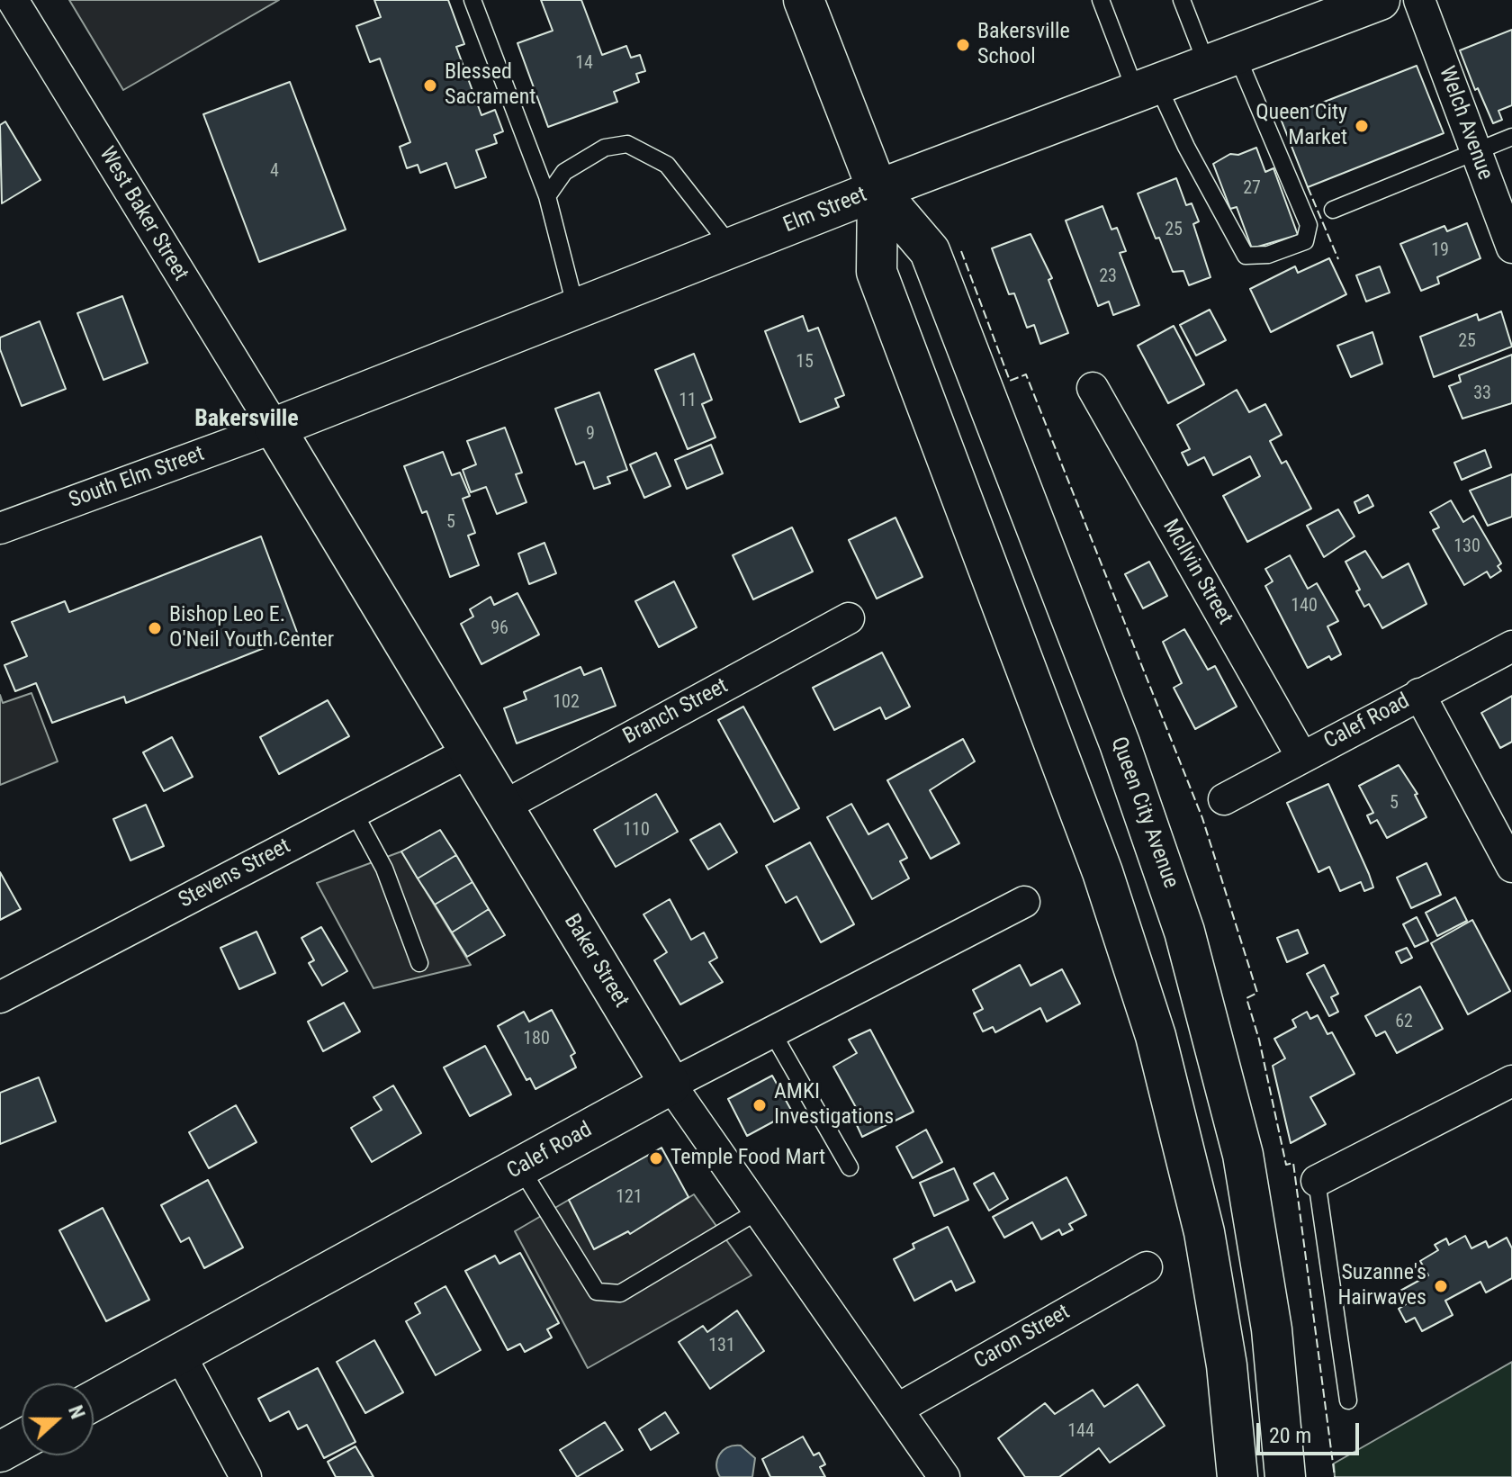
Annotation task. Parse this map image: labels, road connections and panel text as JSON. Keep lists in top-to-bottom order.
{
  "streets": {
    "main road": [
      "Elm Street",
      "Calef Road",
      "Queen City Avenue",
      "Baker Street"
    ],
    "street": [
      "Welch Avenue",
      "West Baker Street",
      "South Elm Street",
      "McIlvin Street",
      "Branch Street",
      "Stevens Street",
      "Caron Street"
    ]
  },
  "crossings": [
    ["Elm Street", "West Baker Street"],
    ["Elm Street", "South Elm Street"],
    ["Elm Street", "Queen City Avenue"],
    ["Elm Street", "Baker Street"],
    ["West Baker Street", "South Elm Street"],
    ["West Baker Street", "Baker Street"],
    ["South Elm Street", "Baker Street"],
    ["McIlvin Street", "Calef Road"],
    ["Branch Street", "Baker Street"],
    ["Calef Road", "Baker Street"],
    ["Stevens Street", "Baker Street"],
    ["Baker Street", "Caron Street"]
  ],
  "districts": ["Bakersville"],
  "places": [
    "Bakersville School",
    "Blessed Sacrament",
    "Queen City Market",
    "Bishop Leo E. O'Neil Youth Center",
    "AMKI Investigations",
    "Temple Food Mart",
    "Suzanne's Hairwaves"
  ],
  "house_numbers": [
    "14",
    "4",
    "27",
    "25",
    "19",
    "23",
    "25",
    "15",
    "33",
    "11",
    "9",
    "5",
    "130",
    "140",
    "96",
    "102",
    "5",
    "110",
    "62",
    "180",
    "121",
    "131",
    "144"
  ],
  "scale_bar": "20 m",
  "north": "right"
}
